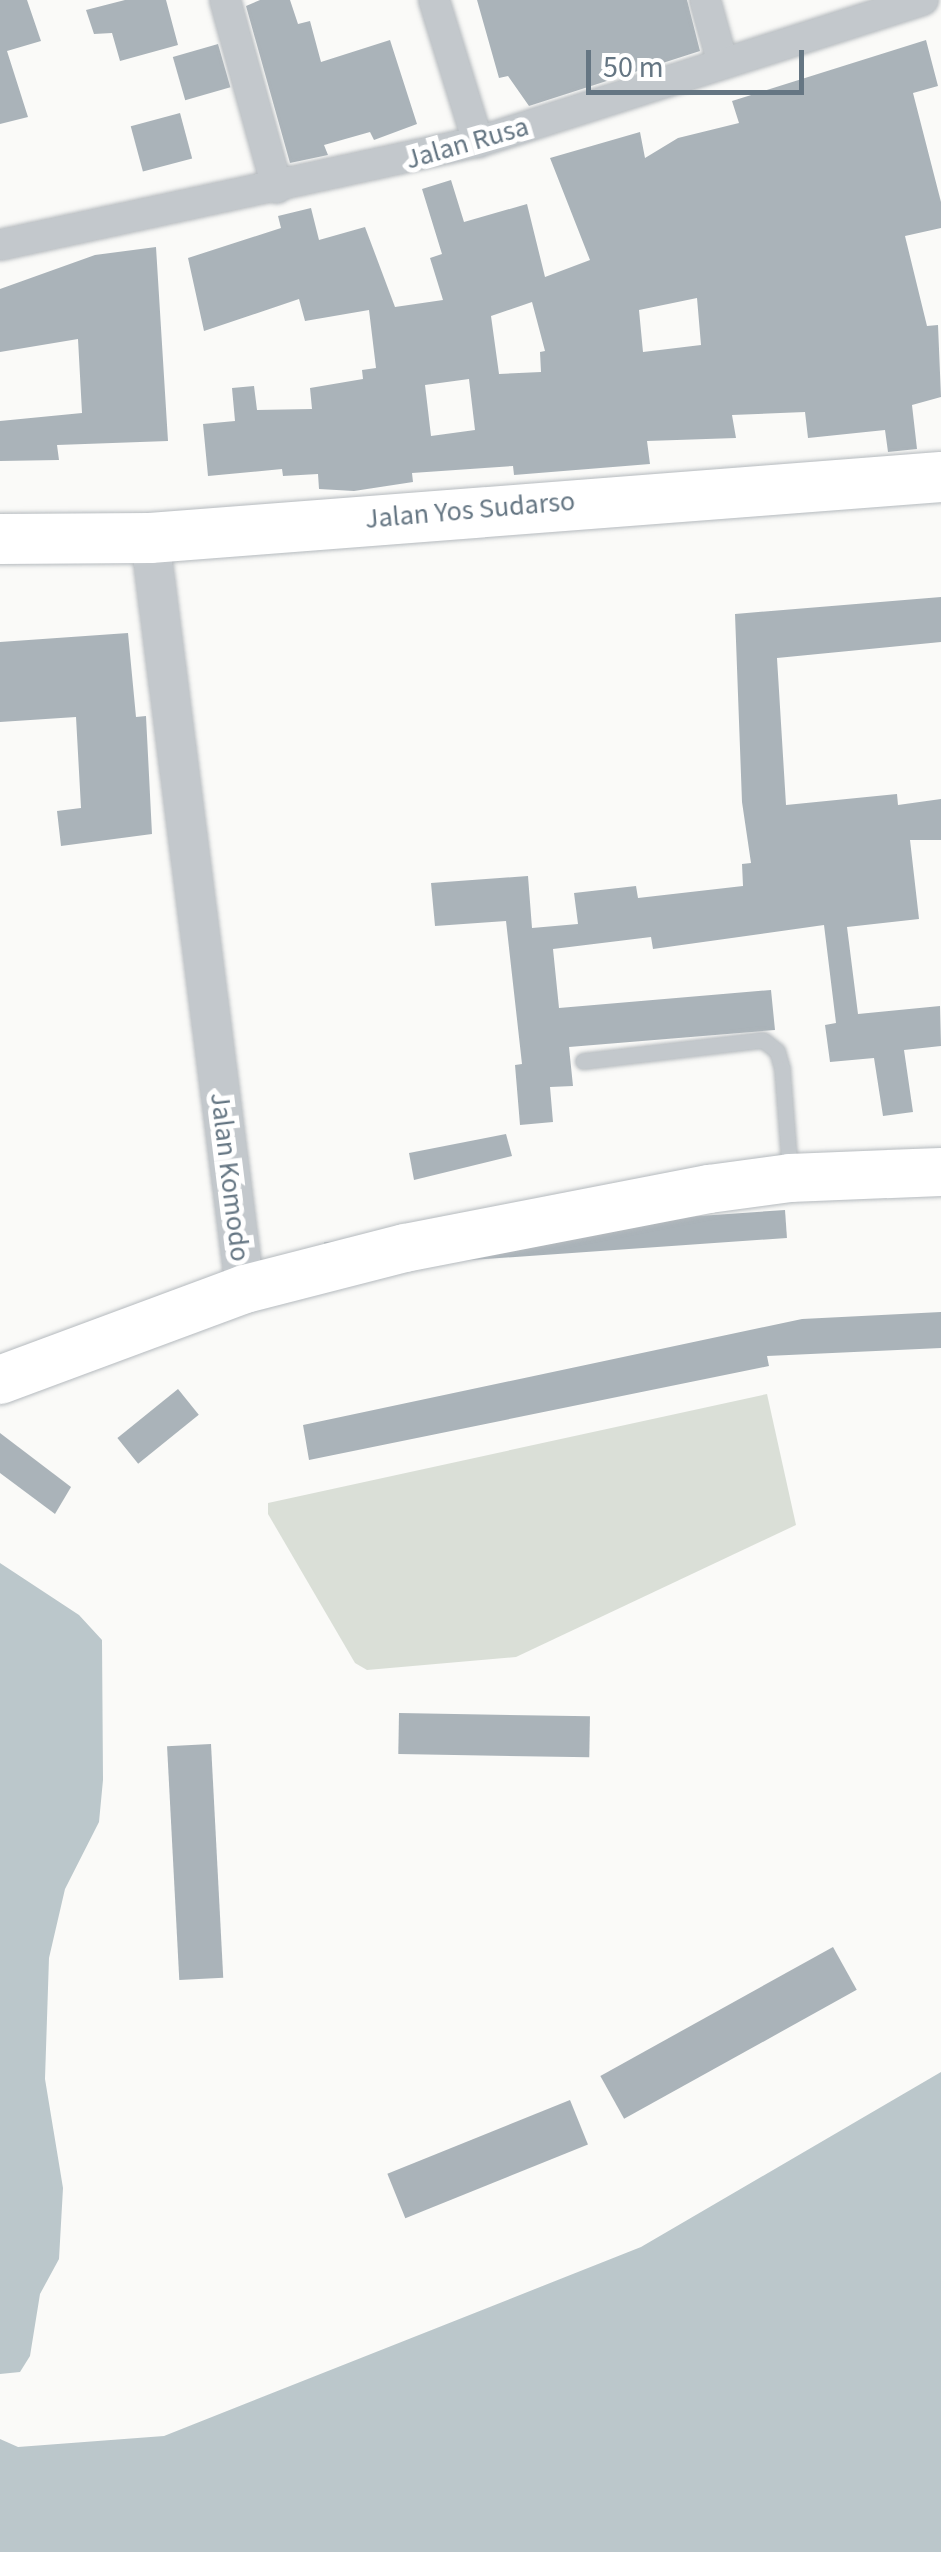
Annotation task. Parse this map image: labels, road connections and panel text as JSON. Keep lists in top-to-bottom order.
{
  "streets": {
    "highway": ["Jalan Yos Sudarso"],
    "main road": ["Jalan Komodo"],
    "street": ["Jalan Rusa"]
  },
  "crossings": [
    ["Jalan Yos Sudarso", "Jalan Komodo"]
  ],
  "scale_bar": "50 m"
}
